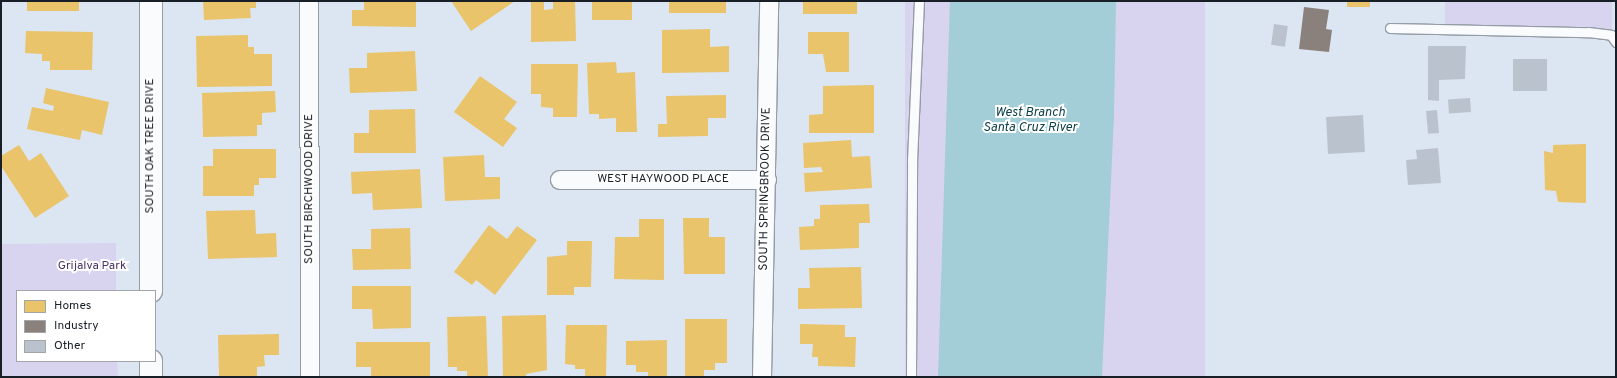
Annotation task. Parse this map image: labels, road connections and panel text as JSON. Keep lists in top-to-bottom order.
{
  "streets": {
    "street": [
      "SOUTH OAK TREE DRIVE",
      "WEST HAYWOOD PLACE",
      "SOUTH BIRCHWOOD DRIVE",
      "SOUTH SPRINGBROOK DRIVE"
    ]
  },
  "crossings": [
    ["WEST HAYWOOD PLACE", "SOUTH SPRINGBROOK DRIVE"]
  ],
  "water": ["West Branch Santa Cruz River"],
  "parks": ["Grijalva Park"],
  "legend": ["Homes", "Industry", "Other"]
}
